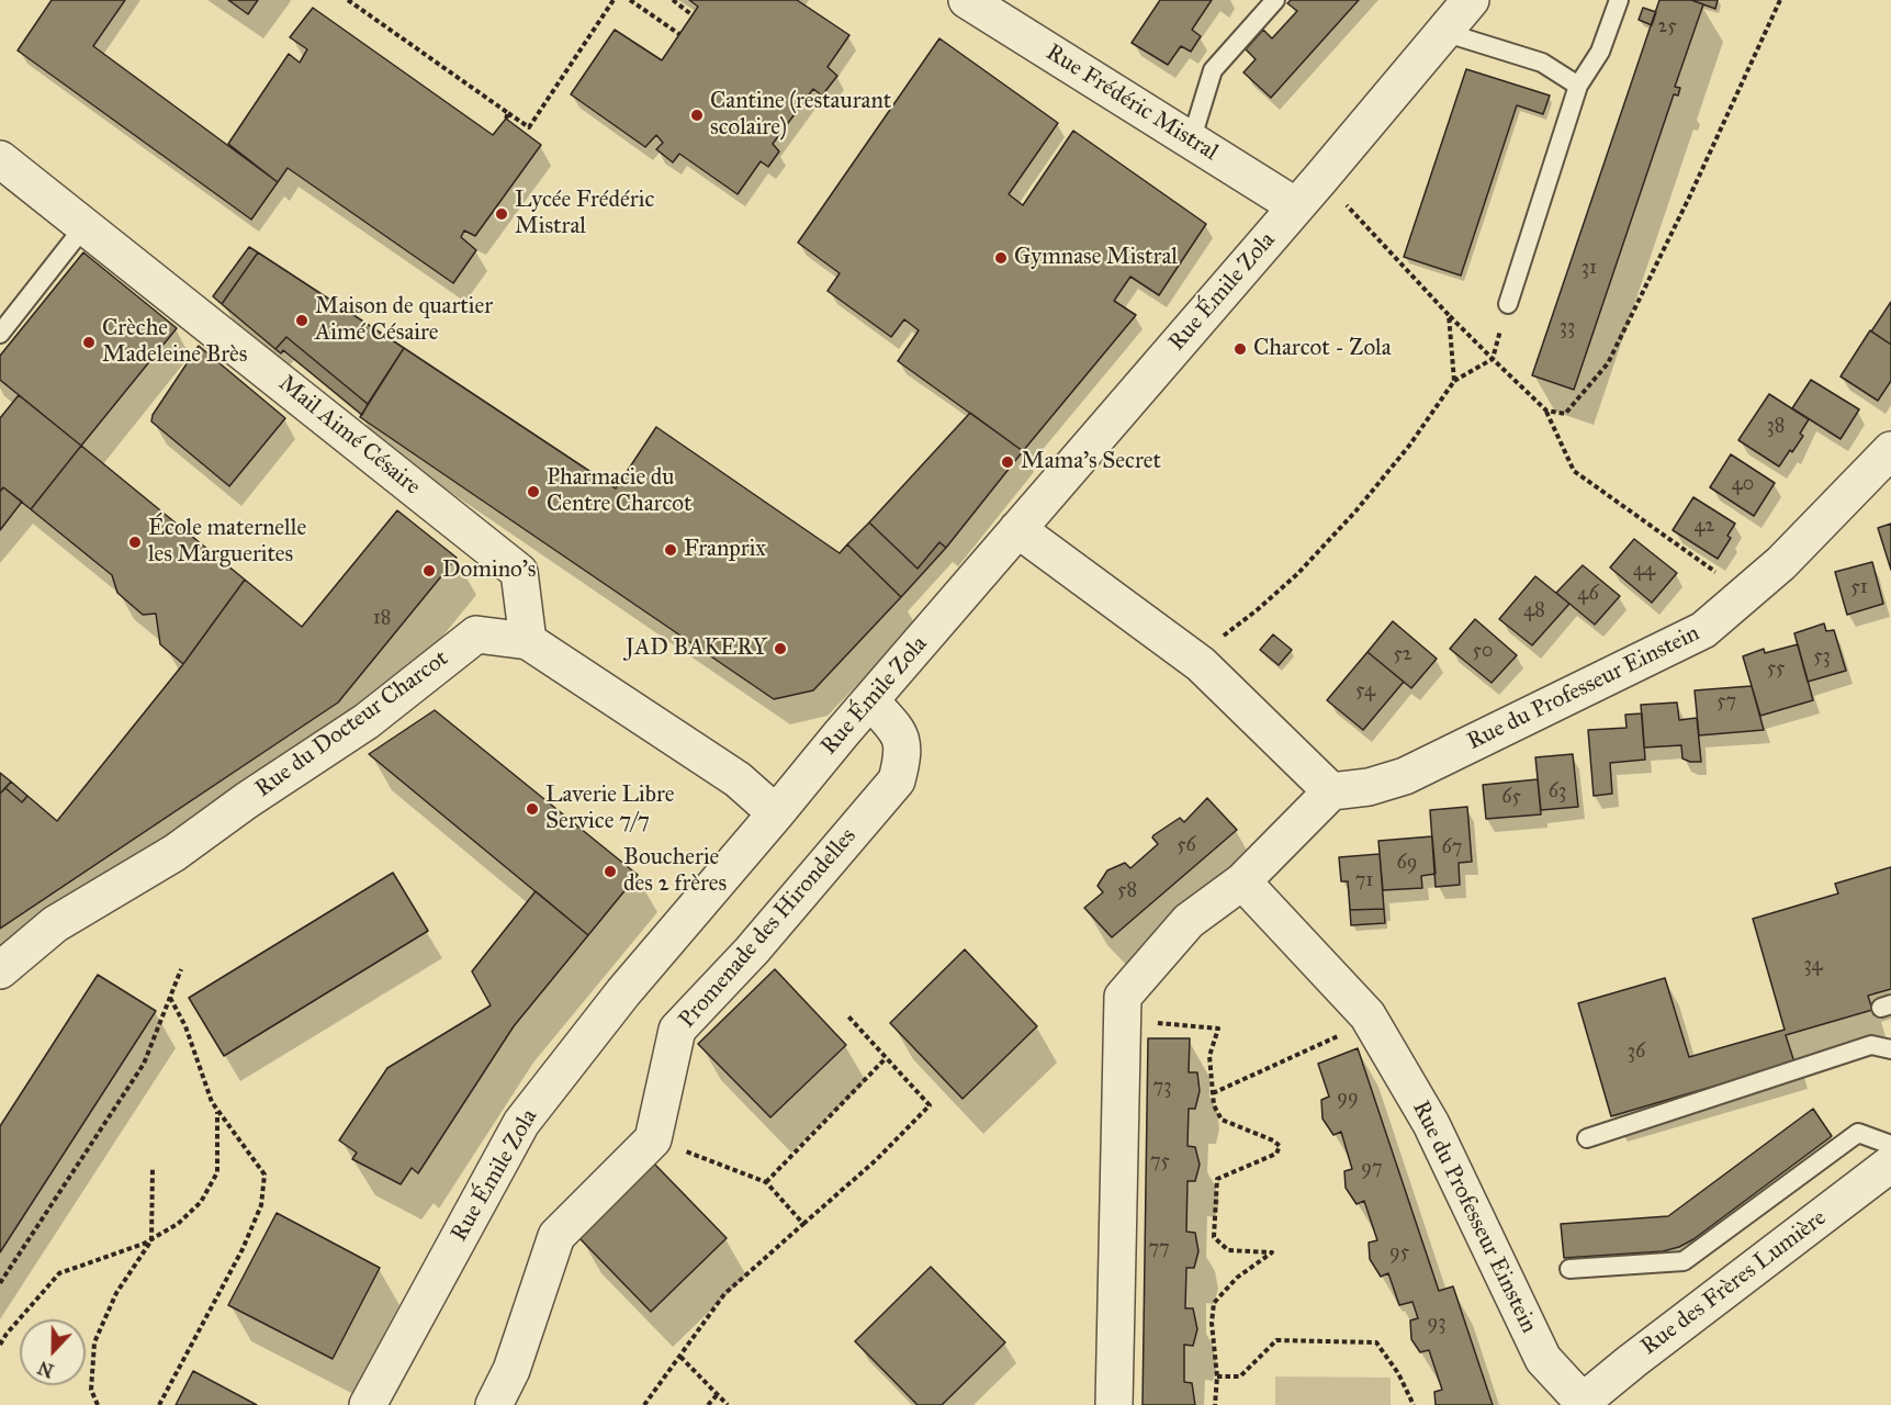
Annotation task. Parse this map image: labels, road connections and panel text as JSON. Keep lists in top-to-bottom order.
{
  "streets": {
    "street": [
      "Rue Frédéric Mistral",
      "Rue Émile Zola",
      "Mail Aimé Césaire",
      "Rue du Professeur Einstein",
      "Rue du Docteur Charcot",
      "Promenade des Hirondelles",
      "Rue des Frères Lumière"
    ]
  },
  "crossings": [
    ["Rue Frédéric Mistral", "Rue Émile Zola"],
    ["Rue Émile Zola", "Rue du Docteur Charcot"],
    ["Rue Émile Zola", "Promenade des Hirondelles"],
    ["Mail Aimé Césaire", "Rue du Docteur Charcot"],
    ["Rue du Professeur Einstein", "Rue des Frères Lumière"]
  ],
  "places": [
    "Cantine (restaurant scolaire)",
    "Lycée Frédéric Mistral",
    "Gymnase Mistral",
    "Maison de quartier Aimé Césaire",
    "Crèche Madeleine Brès",
    "Charcot - Zola",
    "Mama's Secret",
    "Pharmacie du Centre Charcot",
    "École maternelle les Marguerites",
    "Franprix",
    "Domino's",
    "JAD BAKERY",
    "Laverie Libre Service 7/7",
    "Boucherie des 2 frères"
  ],
  "house_numbers": [
    "25",
    "31",
    "33",
    "38",
    "40",
    "42",
    "44",
    "51",
    "46",
    "48",
    "18",
    "50",
    "52",
    "53",
    "55",
    "54",
    "57",
    "63",
    "65",
    "56",
    "67",
    "69",
    "71",
    "58",
    "34",
    "36",
    "73",
    "99",
    "75",
    "97",
    "77",
    "95",
    "93"
  ],
  "north": "bottom"
}
